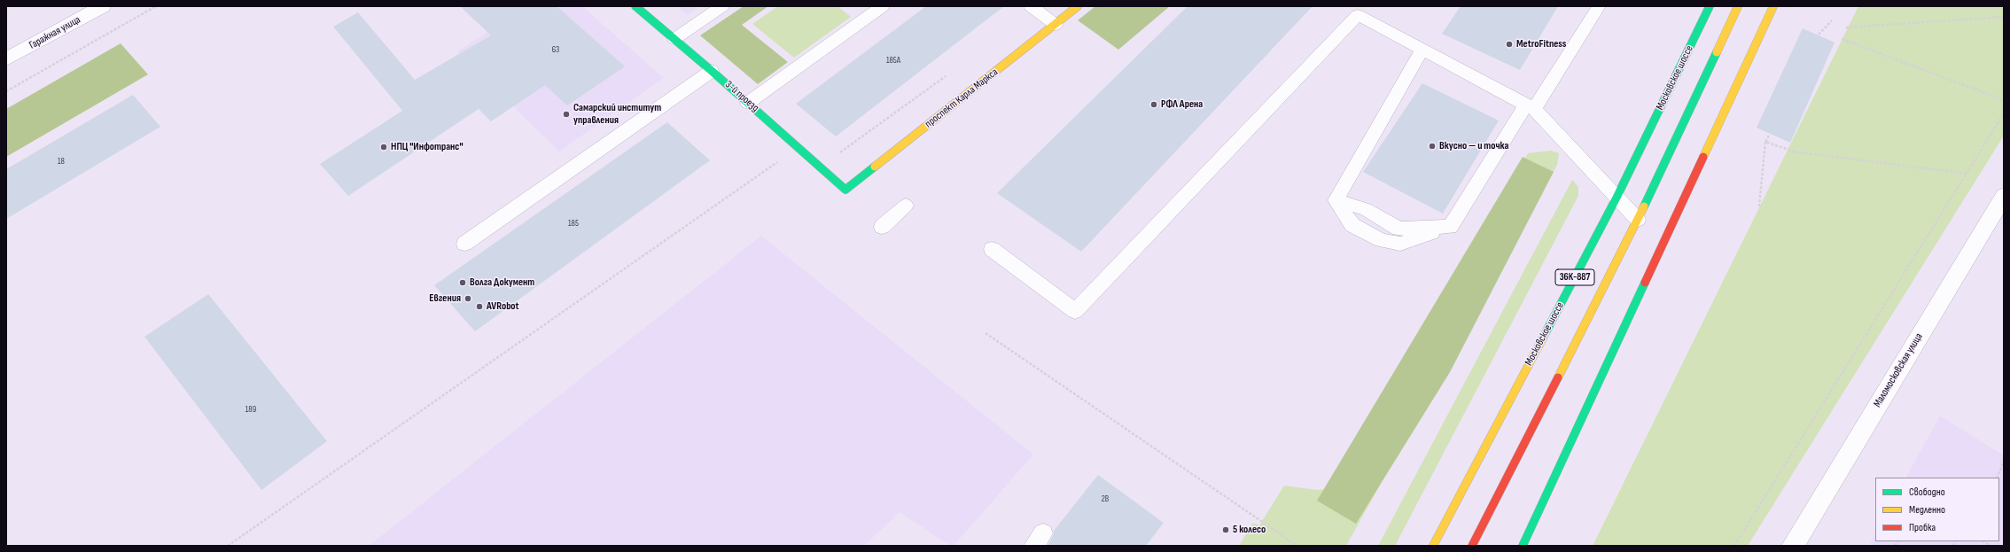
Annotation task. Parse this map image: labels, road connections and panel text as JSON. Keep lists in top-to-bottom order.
{
  "streets": {
    "main road": [
      "Московское шоссе",
      "3-й проезд",
      "проспект Карла Маркса",
      "36К-887"
    ],
    "street": ["Гаражная улица", "Маломосковская улица"]
  },
  "crossings": [
    ["3-й проезд", "проспект Карла Маркса"]
  ],
  "places": [
    "MetroFitness",
    "РФЛ Арена",
    "Самарский институт управления",
    "Вкусно — и точка",
    "НПЦ \"Инфотранс\"",
    "Волга Документ",
    "Евгения",
    "AVRobot",
    "5 колесо"
  ],
  "house_numbers": [
    "63",
    "185А",
    "18",
    "185",
    "189",
    "2В"
  ],
  "legend": ["Свободно", "Медленно", "Пробка"]
}
